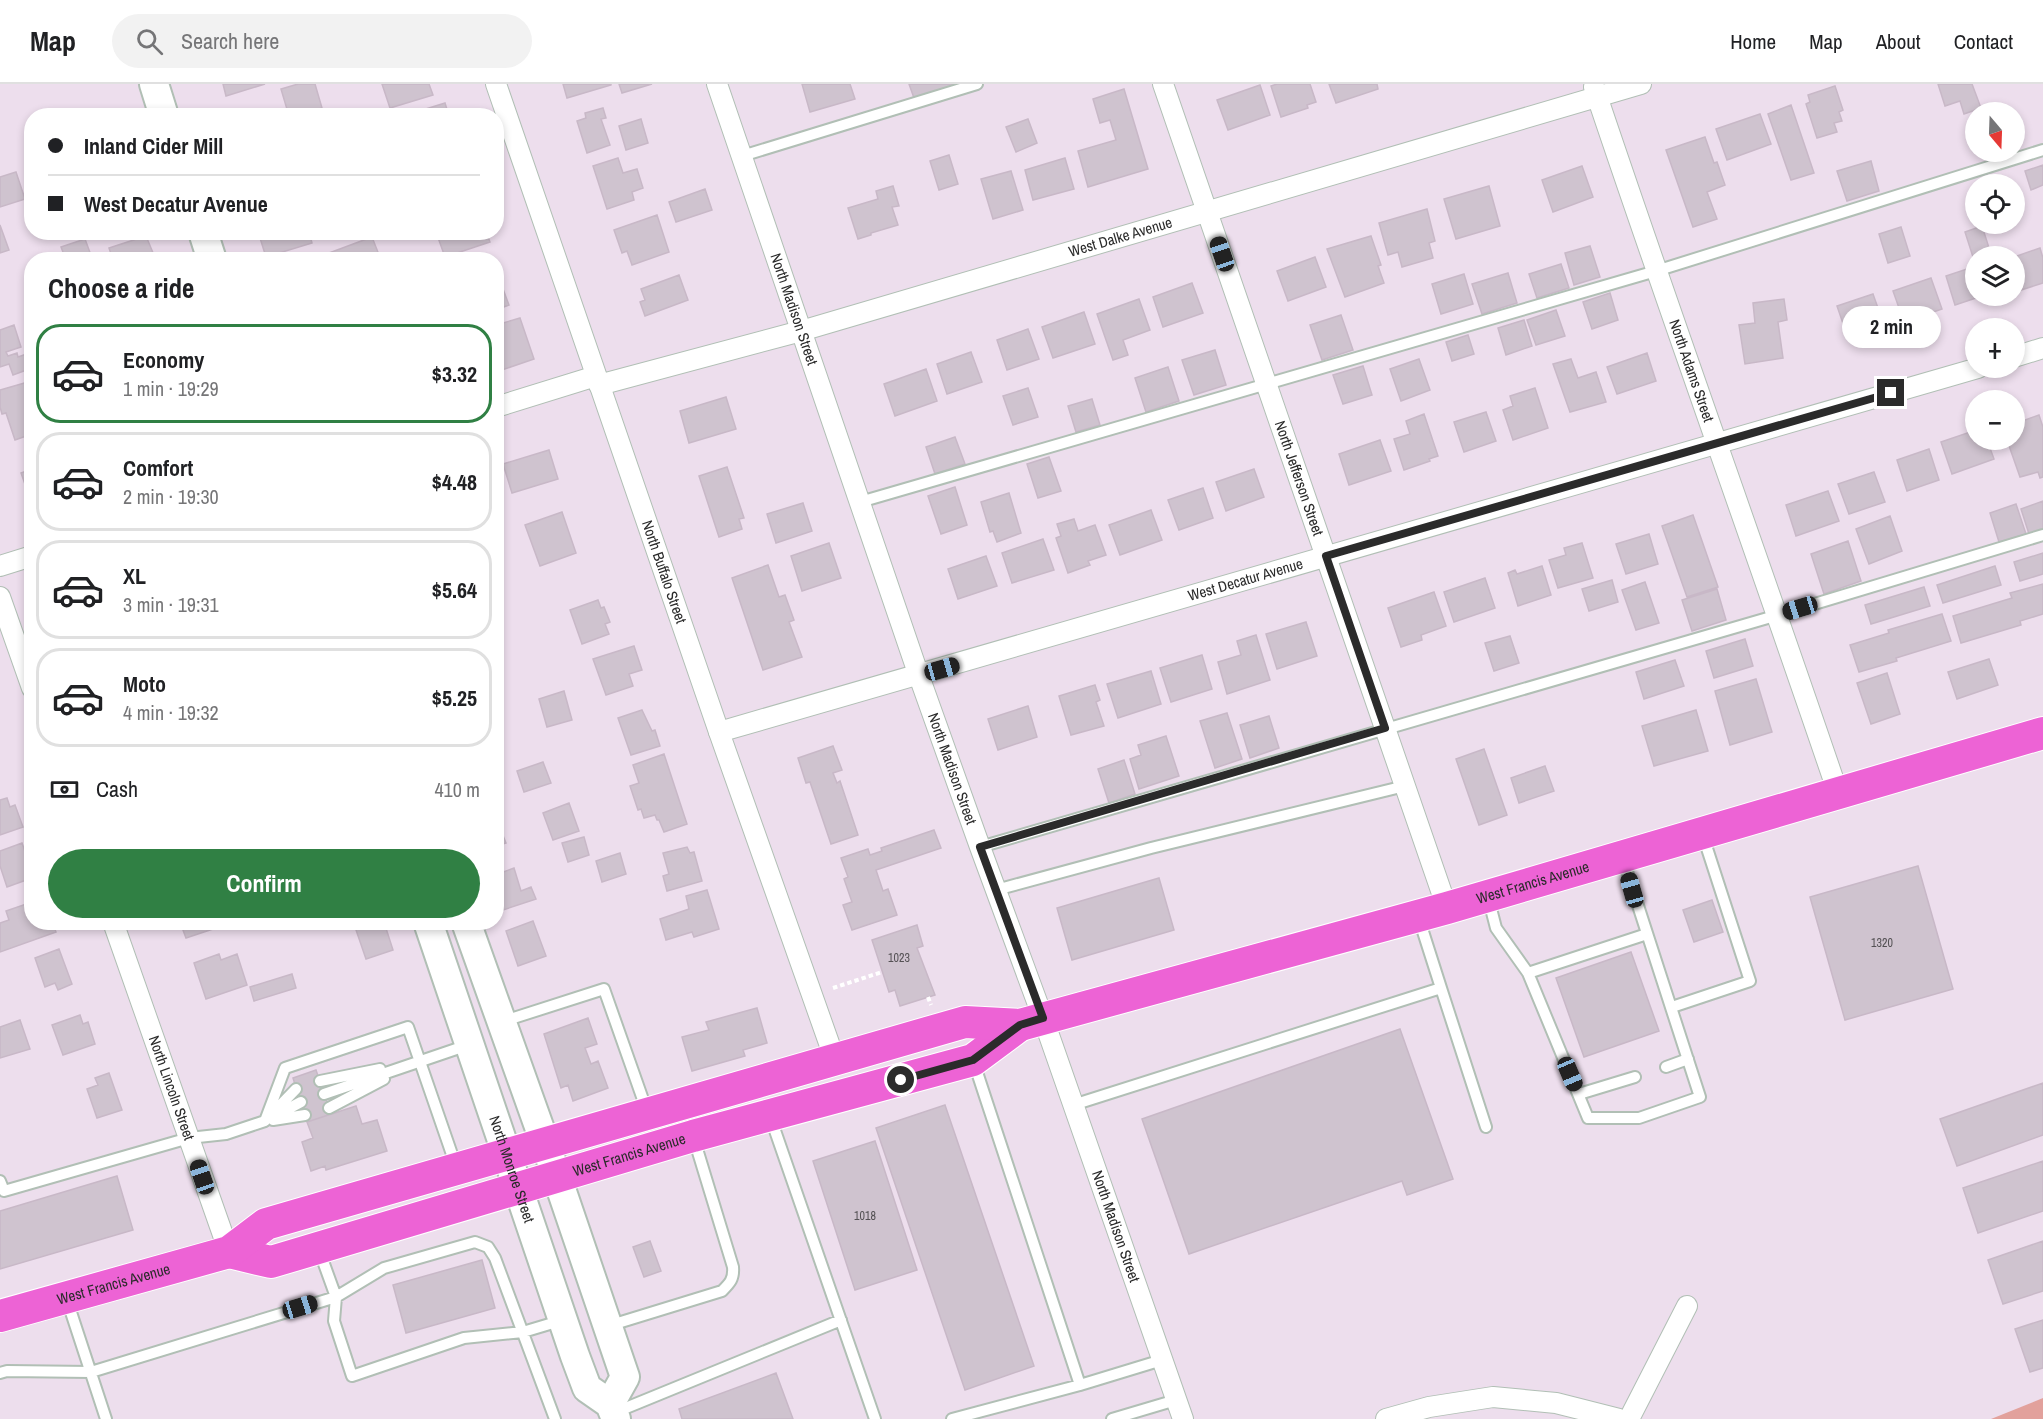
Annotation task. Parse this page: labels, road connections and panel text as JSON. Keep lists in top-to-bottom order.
{
  "streets": {
    "main road": ["West Francis Avenue", "North Monroe Street"],
    "street": [
      "West Dalke Avenue",
      "North Madison Street",
      "North Adams Street",
      "North Jefferson Street",
      "North Buffalo Street",
      "West Decatur Avenue",
      "North Lincoln Street"
    ]
  },
  "crossings": [
    ["West Dalke Avenue", "North Madison Street"],
    ["West Dalke Avenue", "North Adams Street"],
    ["West Dalke Avenue", "North Jefferson Street"],
    ["West Dalke Avenue", "North Buffalo Street"],
    ["North Madison Street", "West Decatur Avenue"],
    ["North Madison Street", "West Francis Avenue"],
    ["North Adams Street", "West Decatur Avenue"],
    ["North Adams Street", "West Francis Avenue"],
    ["North Jefferson Street", "West Decatur Avenue"],
    ["North Jefferson Street", "West Francis Avenue"],
    ["North Buffalo Street", "West Decatur Avenue"],
    ["North Buffalo Street", "West Francis Avenue"],
    ["West Francis Avenue", "North Lincoln Street"],
    ["West Francis Avenue", "North Monroe Street"]
  ],
  "house_numbers": ["1320", "1023", "1018"],
  "north": "bottom",
  "page": {
    "header": "Map",
    "search": "Search here",
    "nav": [
      "Home",
      "Map",
      "About",
      "Contact"
    ],
    "map_buttons": ["+", "−"],
    "banner": ["Inland Cider Mill", "West Decatur Avenue"],
    "heading": "Choose a ride",
    "bubble": "2 min",
    "list": [
      {
        "name": "Economy",
        "note": "1 min · 19:29",
        "value": "$3.32"
      },
      {
        "name": "Comfort",
        "note": "2 min · 19:30",
        "value": "$4.48"
      },
      {
        "name": "XL",
        "note": "3 min · 19:31",
        "value": "$5.64"
      },
      {
        "name": "Moto",
        "note": "4 min · 19:32",
        "value": "$5.25"
      }
    ],
    "pay": ["Cash", "410 m"],
    "buttons": "Confirm"
  }
}
